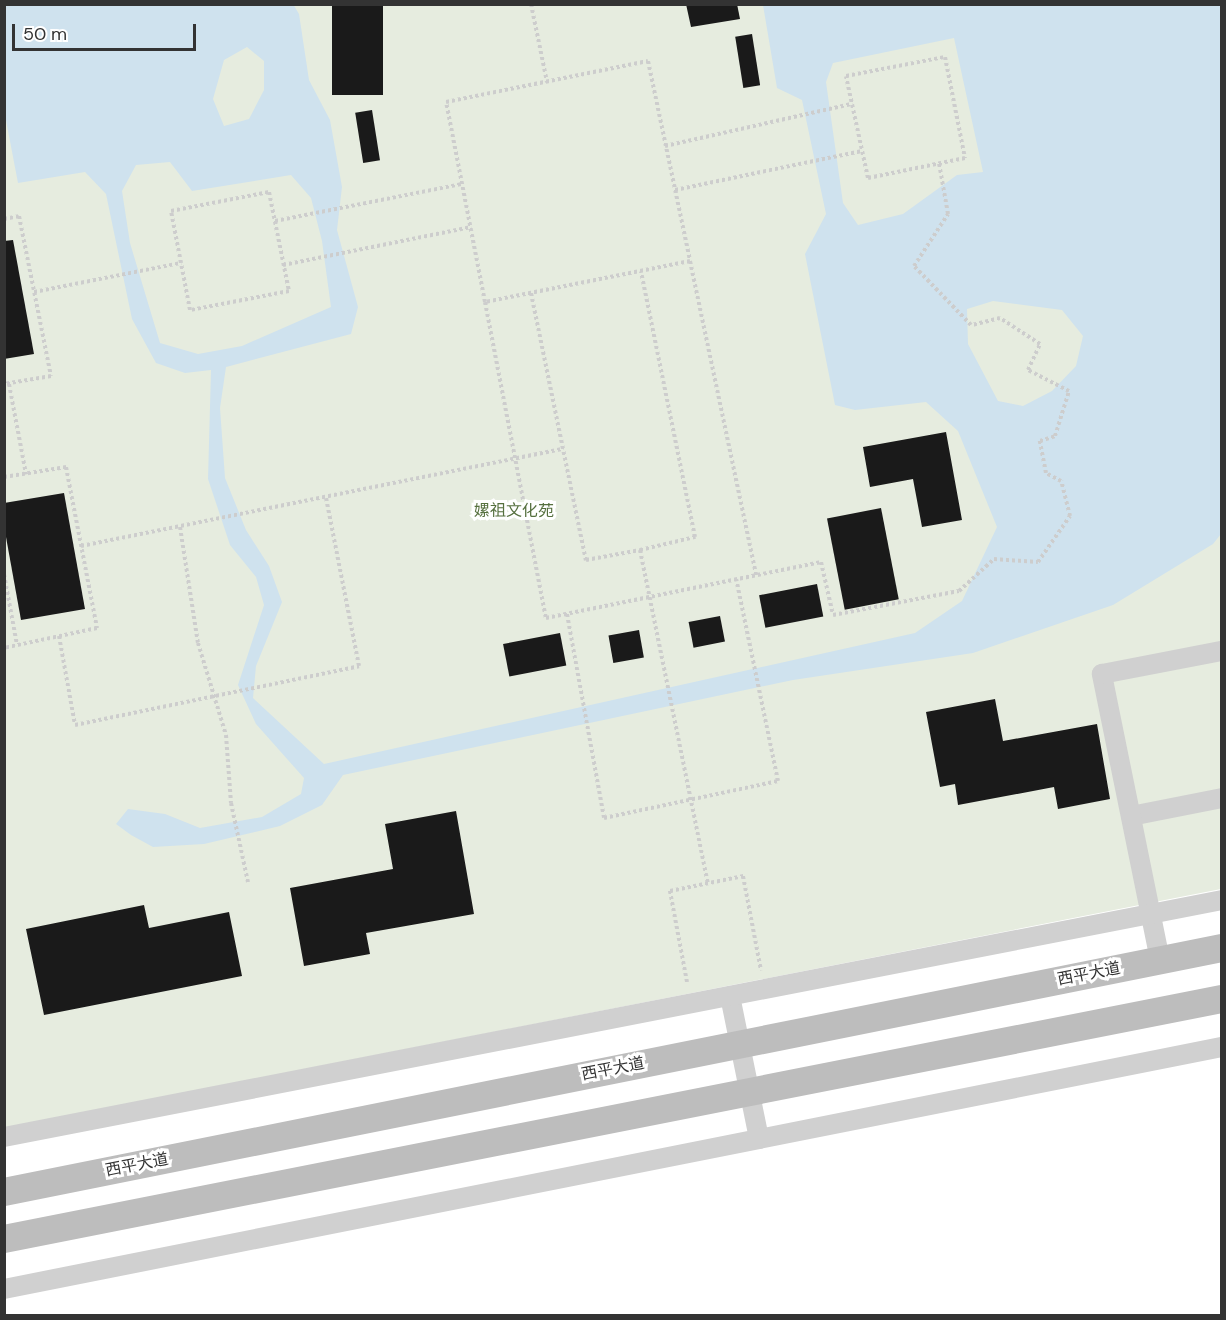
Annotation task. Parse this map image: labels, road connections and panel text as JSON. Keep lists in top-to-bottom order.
{
  "streets": {
    "main road": ["西平大道"]
  },
  "parks": ["嫘祖文化苑"],
  "scale_bar": "50 m"
}
